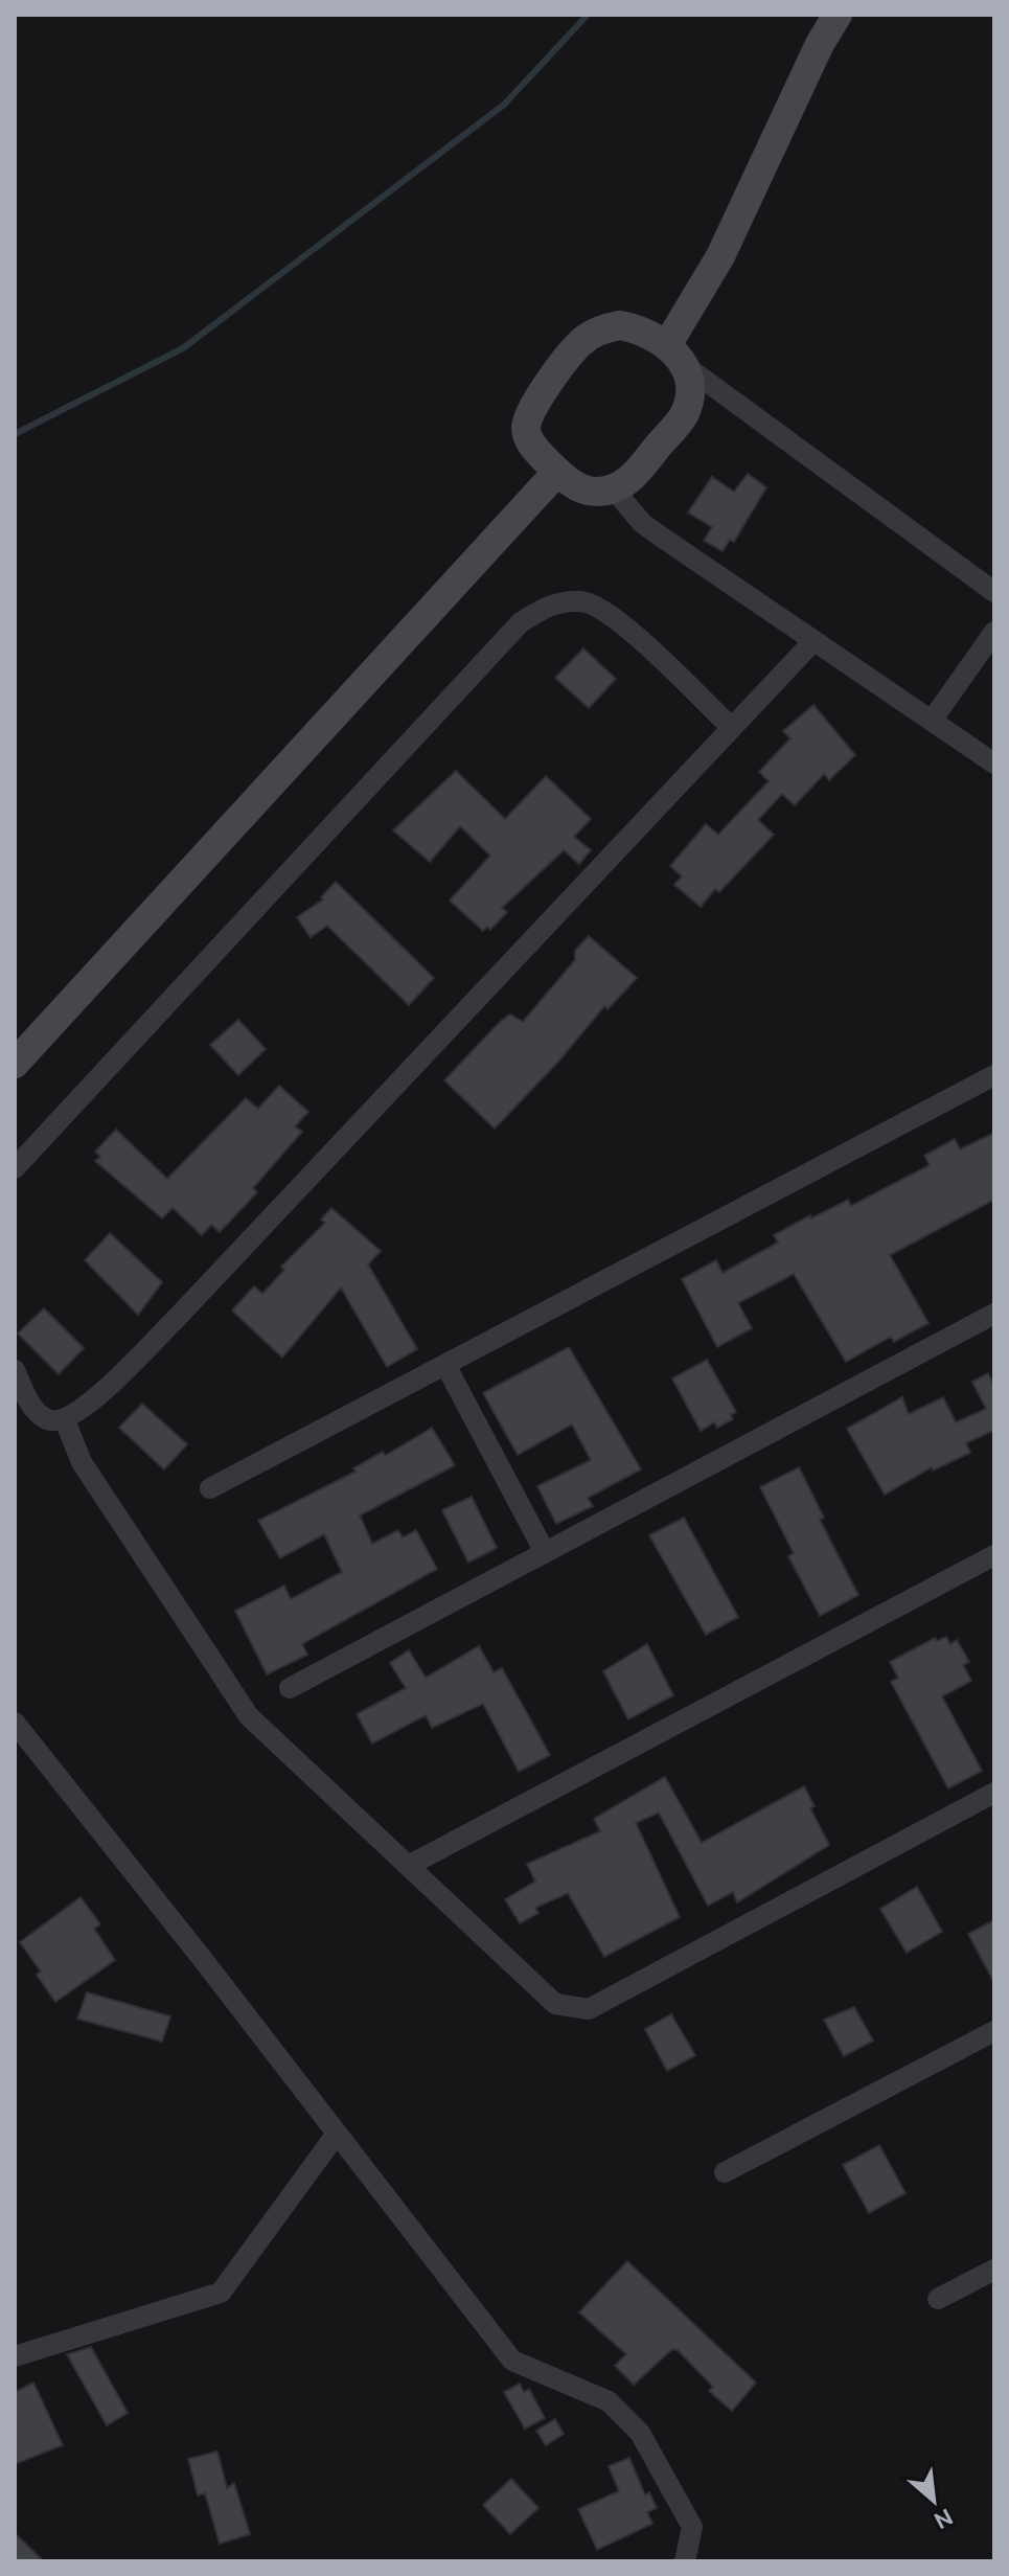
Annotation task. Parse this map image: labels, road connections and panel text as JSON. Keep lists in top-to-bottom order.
{
  "north": "bottom right"
}
